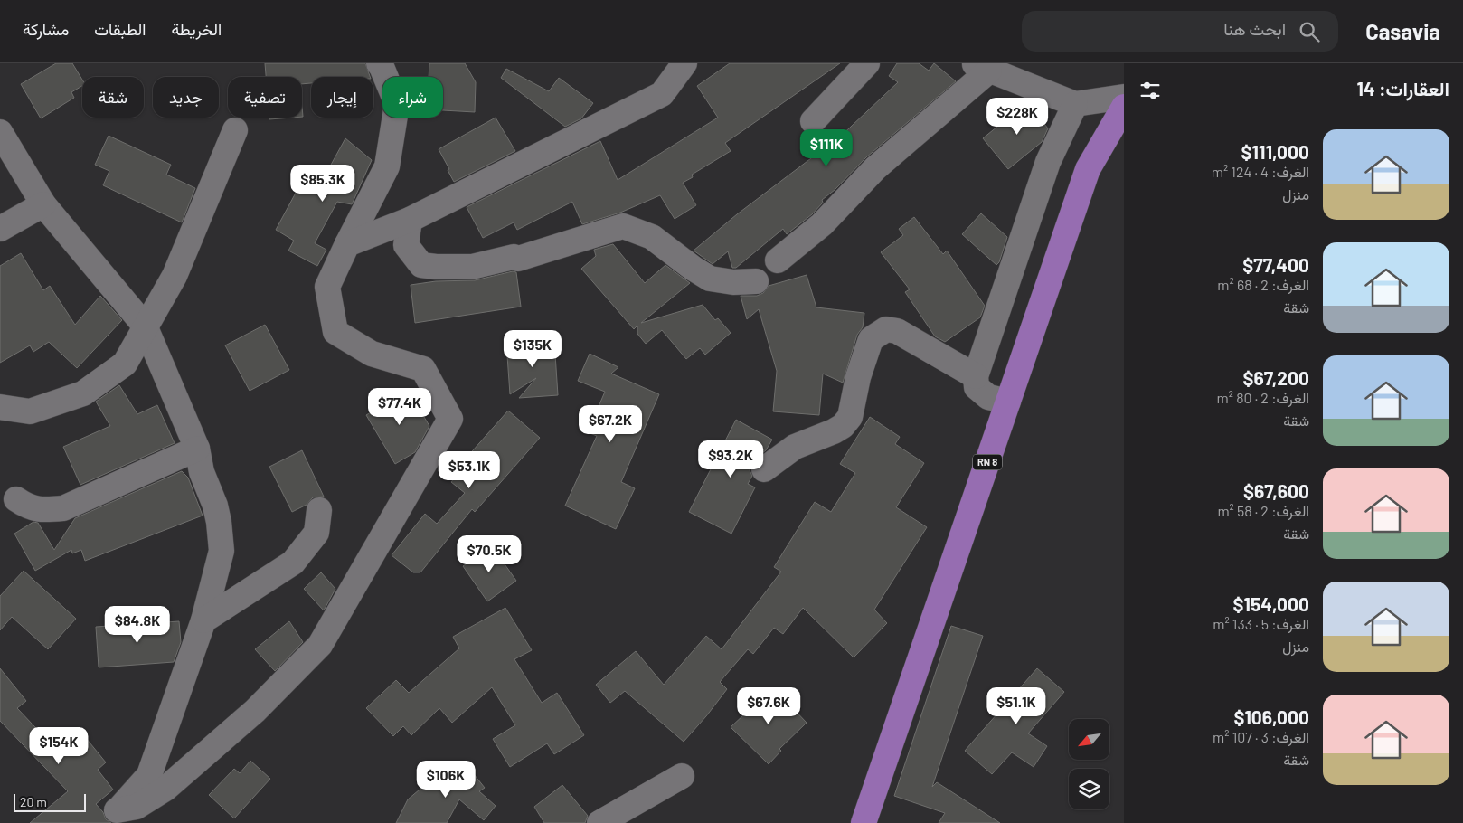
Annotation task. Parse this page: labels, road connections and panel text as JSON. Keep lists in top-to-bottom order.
{
  "streets": {
    "main road": ["RN 8"]
  },
  "scale_bar": "20 m",
  "north": "bottom left",
  "page": {
    "header": "Casavia",
    "search": "ابحث هنا",
    "nav": ["الخريطة", "الطبقات", "مشاركة"],
    "heading": "العقارات: 14",
    "chip": [
      "شراء",
      "إيجار",
      "تصفية",
      "جديد",
      "شقة"
    ],
    "price": [
      "$228K",
      "$111K",
      "$85.3K",
      "$135K",
      "$77.4K",
      "$67.2K",
      "$93.2K",
      "$53.1K",
      "$70.5K",
      "$84.8K",
      "$67.6K",
      "$51.1K",
      "$154K",
      "$106K"
    ],
    "list": [
      {
        "name": "$111,000",
        "note": "الغرف: 4 · 124 m² · منزل"
      },
      {
        "name": "$77,400",
        "note": "الغرف: 2 · 68 m² · شقة"
      },
      {
        "name": "$67,200",
        "note": "الغرف: 2 · 80 m² · شقة"
      },
      {
        "name": "$67,600",
        "note": "الغرف: 2 · 58 m² · شقة"
      },
      {
        "name": "$154,000",
        "note": "الغرف: 5 · 133 m² · منزل"
      },
      {
        "name": "$106,000",
        "note": "الغرف: 3 · 107 m² · شقة"
      }
    ],
    "scale": "20 m"
  }
}
